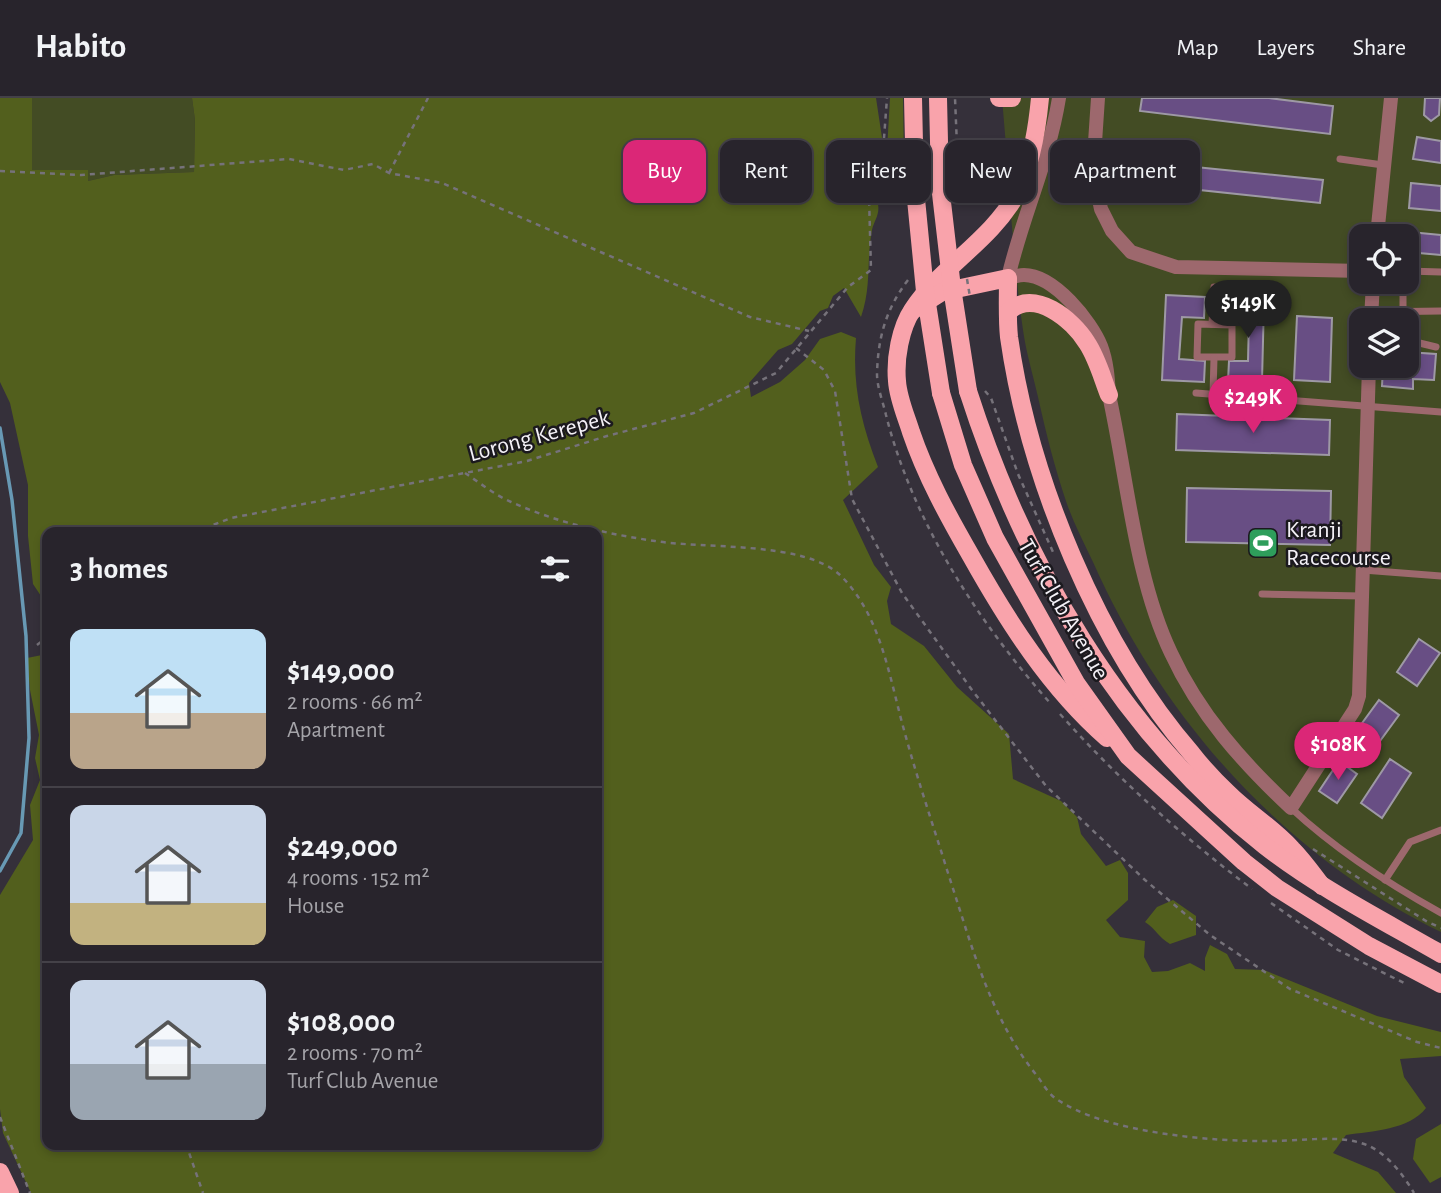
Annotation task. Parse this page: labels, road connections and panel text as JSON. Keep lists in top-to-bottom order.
{
  "streets": {
    "main road": ["Turf Club Avenue"],
    "path": ["Lorong Kerepek"]
  },
  "places": {
    "sports": ["Kranji Racecourse"]
  },
  "page": {
    "header": "Habito",
    "nav": ["Map", "Layers", "Share"],
    "chip": [
      "Buy",
      "Rent",
      "Filters",
      "New",
      "Apartment"
    ],
    "price": ["$149K", "$249K", "$108K"],
    "heading": "3 homes",
    "list": [
      {
        "name": "$149,000",
        "note": "2 rooms · 66 m² · Apartment"
      },
      {
        "name": "$249,000",
        "note": "4 rooms · 152 m² · House"
      },
      {
        "name": "$108,000",
        "note": "2 rooms · 70 m² · Turf Club Avenue"
      }
    ]
  }
}
